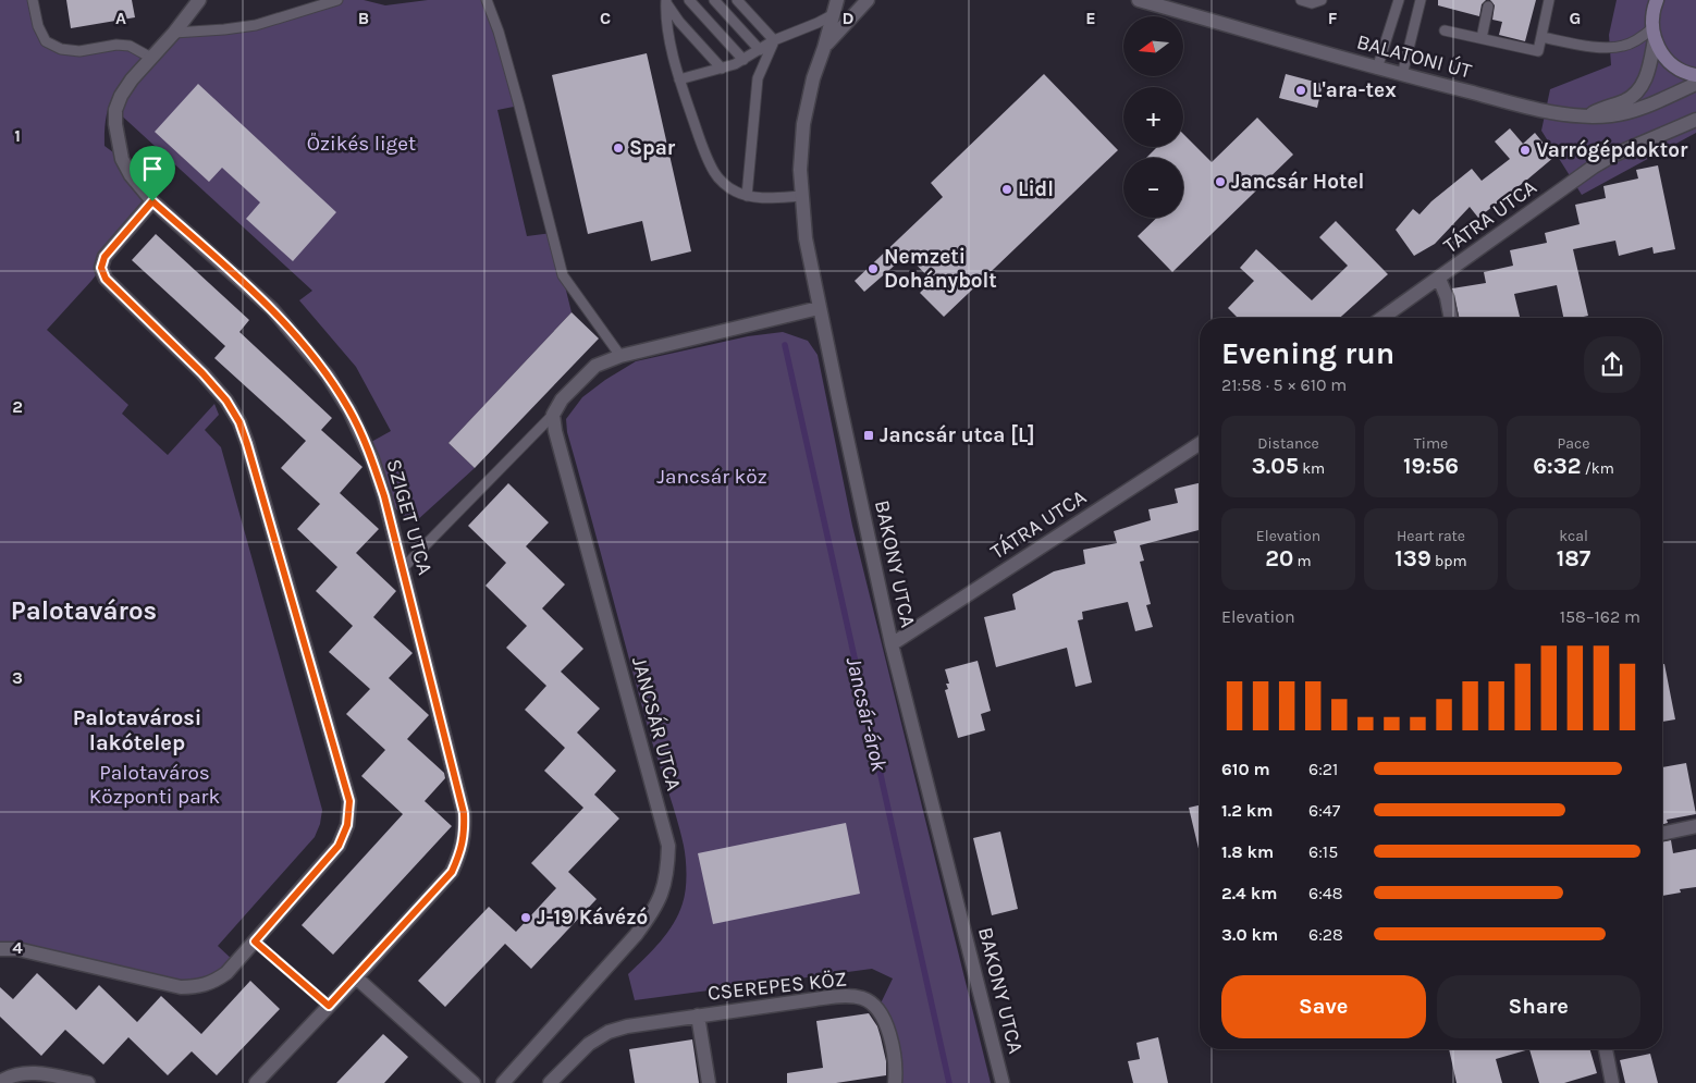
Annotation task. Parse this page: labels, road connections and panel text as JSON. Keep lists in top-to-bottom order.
{
  "streets": {
    "street": [
      "BALATONI ÚT",
      "TÁTRA UTCA",
      "SZIGET UTCA",
      "BAKONY UTCA",
      "JANCSÁR UTCA",
      "CSEREPES KÖZ"
    ]
  },
  "crossings": [
    ["TÁTRA UTCA", "BAKONY UTCA"]
  ],
  "districts": ["Palotaváros", "Palotavárosi lakótelep"],
  "water": ["Jancsár-árok"],
  "parks": ["Őzikés liget", "Jancsár köz", "Palotaváros Központi park"],
  "places": {
    "other": [
      "L'ara-tex",
      "Spar",
      "Varrógépdoktor",
      "Jancsár Hotel",
      "Lidl",
      "Nemzeti Dohánybolt",
      "J-19 Kávézó"
    ],
    "transit": ["Jancsár utca [L]"]
  },
  "north": "left",
  "page": {
    "map_buttons": ["+", "−"],
    "heading": ["Evening run", "21:58 · 5 × 610 m"],
    "stats": [
      ["Distance", "3.05 km"],
      ["Time", "19:56"],
      ["Pace", "6:32 /km"],
      ["Elevation", "20 m"],
      ["Heart rate", "139 bpm"],
      ["kcal", "187"]
    ],
    "chart": ["Elevation", "158–162 m"],
    "list": [
      {
        "name": "610 m",
        "note": "6:21"
      },
      {
        "name": "1.2 km",
        "note": "6:47"
      },
      {
        "name": "1.8 km",
        "note": "6:15"
      },
      {
        "name": "2.4 km",
        "note": "6:48"
      },
      {
        "name": "3.0 km",
        "note": "6:28"
      }
    ],
    "buttons": ["Save", "Share"]
  },
  "grid": {
    "columns": [
      "A",
      "B",
      "C",
      "D",
      "E",
      "F",
      "G"
    ],
    "rows": [
      "1",
      "2",
      "3",
      "4"
    ]
  }
}
